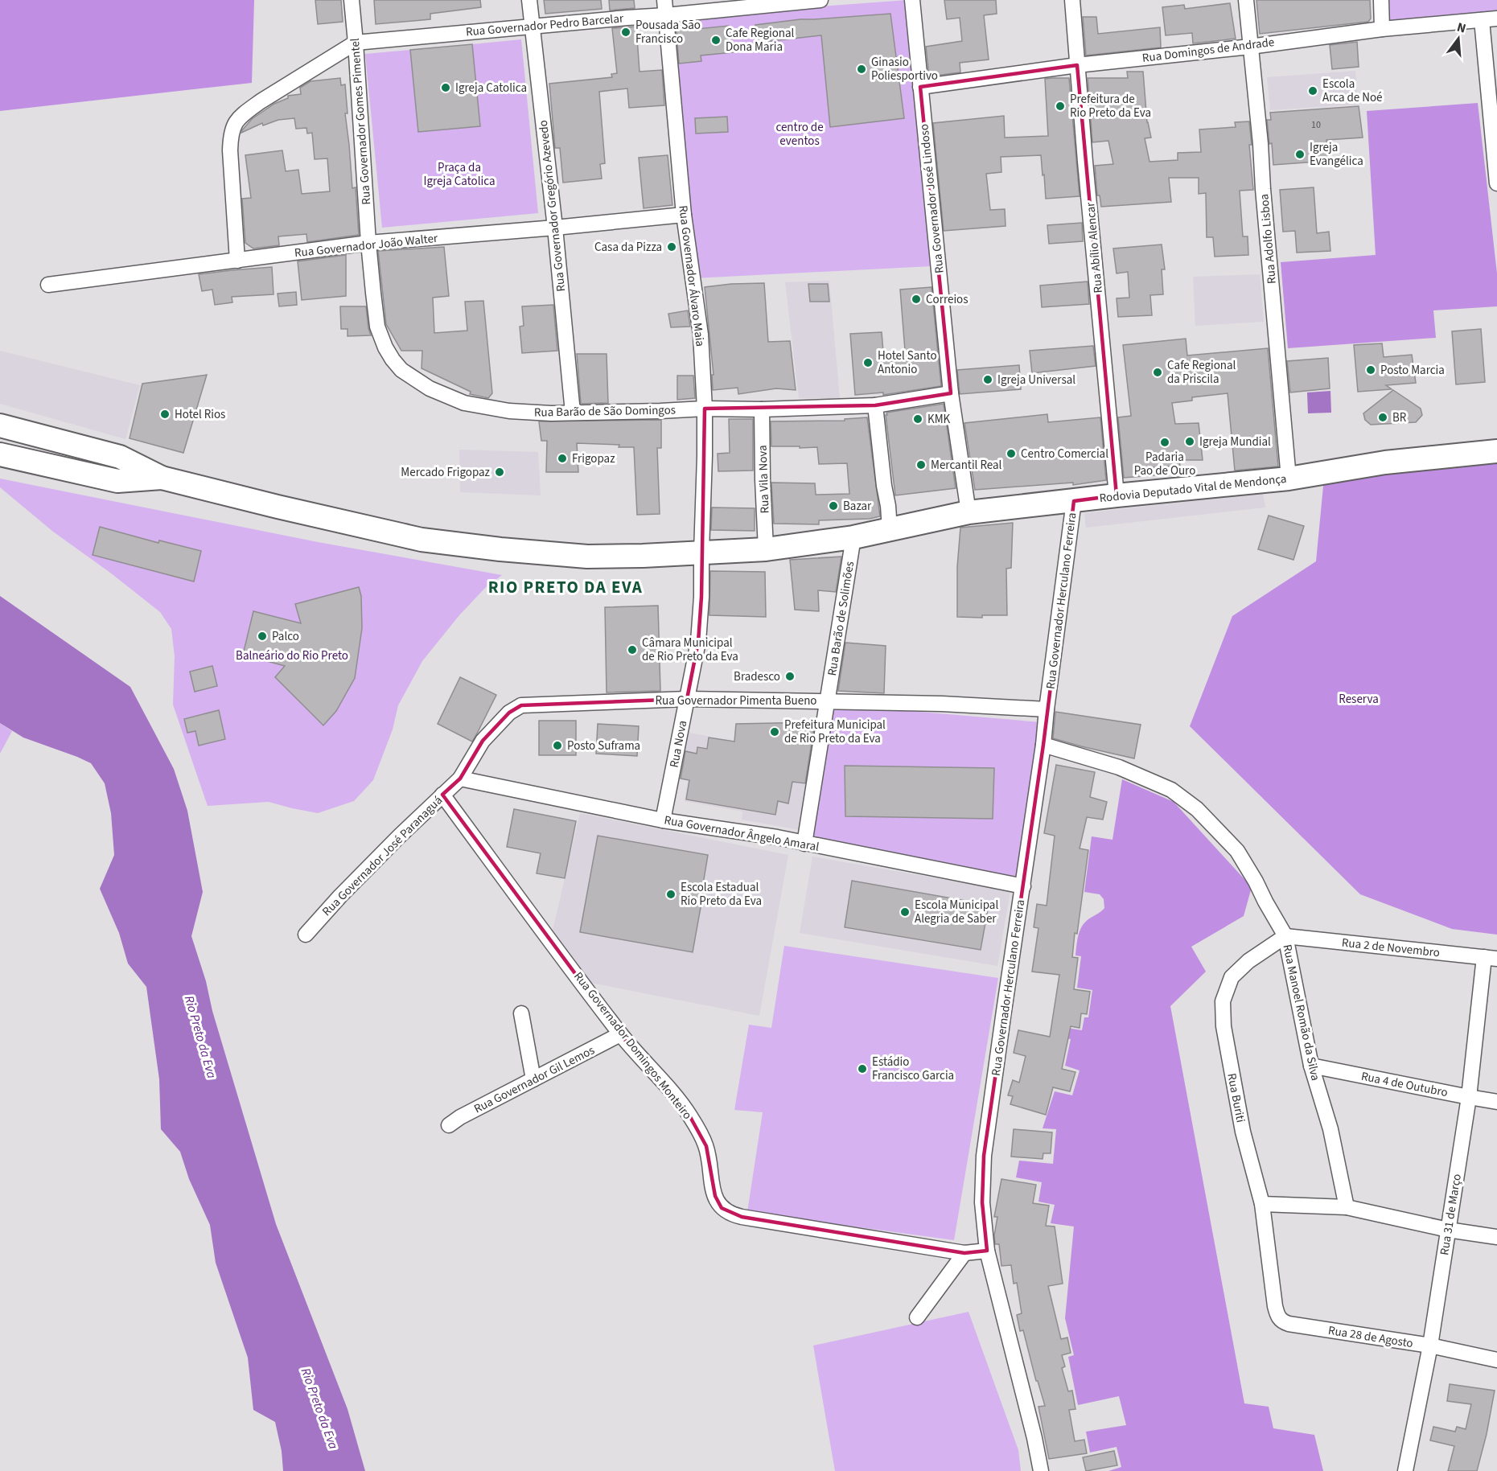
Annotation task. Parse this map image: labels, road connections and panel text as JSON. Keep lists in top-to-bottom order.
{
  "streets": {
    "main road": ["Rodovia Deputado Vital de Mendonça"],
    "street": [
      "Rua Governador Pedro Barcelar",
      "Rua Domingos de Andrade",
      "Rua Governador Gomes Pimentel",
      "Rua Governador José Lindoso",
      "Rua Governador Gregório Azevedo",
      "Rua Adolfo Lisboa",
      "Rua Governador João Walter",
      "Rua Abílio Alencar",
      "Rua Governador Álvaro Maia",
      "Rua Barão de São Domingos",
      "Rua Vila Nova",
      "Rua Governador Herculano Ferreira",
      "Rua Barão de Solimões",
      "Rua Governador Pimenta Bueno",
      "Rua Nova",
      "Rua Governador Ângelo Amaral",
      "Rua Governador José Paranaguá",
      "Rua 2 de Novembro",
      "Rua Manoel Romão da Silva",
      "Rua Governador Domingos Monteiro",
      "Rua Governador Gil Lemos",
      "Rua 4 de Outubro",
      "Rua Buriti",
      "Rua 31 de Março",
      "Rua 28 de Agosto"
    ]
  },
  "crossings": [
    ["Rua Governador Pedro Barcelar", "Rua Governador Gomes Pimentel"],
    ["Rua Governador Pedro Barcelar", "Rua Governador Gregório Azevedo"],
    ["Rua Governador Pedro Barcelar", "Rua Governador Álvaro Maia"],
    ["Rua Domingos de Andrade", "Rua Governador José Lindoso"],
    ["Rua Domingos de Andrade", "Rua Adolfo Lisboa"],
    ["Rua Domingos de Andrade", "Rua Abílio Alencar"],
    ["Rua Governador Gomes Pimentel", "Rua Governador João Walter"],
    ["Rua Governador Gomes Pimentel", "Rua Barão de São Domingos"],
    ["Rua Governador José Lindoso", "Rua Barão de São Domingos"],
    ["Rua Governador José Lindoso", "Rodovia Deputado Vital de Mendonça"],
    ["Rua Governador Gregório Azevedo", "Rua Governador João Walter"],
    ["Rua Governador Gregório Azevedo", "Rua Barão de São Domingos"],
    ["Rua Adolfo Lisboa", "Rodovia Deputado Vital de Mendonça"],
    ["Rua Governador João Walter", "Rua Governador Álvaro Maia"],
    ["Rua Governador João Walter", "Rua Barão de São Domingos"],
    ["Rua Abílio Alencar", "Rodovia Deputado Vital de Mendonça"],
    ["Rua Governador Álvaro Maia", "Rua Barão de São Domingos"],
    ["Rua Governador Álvaro Maia", "Rodovia Deputado Vital de Mendonça"],
    ["Rua Governador Álvaro Maia", "Rua Nova"],
    ["Rua Barão de São Domingos", "Rua Vila Nova"],
    ["Rua Vila Nova", "Rodovia Deputado Vital de Mendonça"],
    ["Rodovia Deputado Vital de Mendonça", "Rua Governador Herculano Ferreira"],
    ["Rodovia Deputado Vital de Mendonça", "Rua Barão de Solimões"],
    ["Rodovia Deputado Vital de Mendonça", "Rua Nova"],
    ["Rua Governador Herculano Ferreira", "Rua Governador Pimenta Bueno"],
    ["Rua Governador Herculano Ferreira", "Rua Governador Ângelo Amaral"],
    ["Rua Governador Herculano Ferreira", "Rua Manoel Romão da Silva"],
    ["Rua Governador Herculano Ferreira", "Rua Governador Domingos Monteiro"],
    ["Rua Barão de Solimões", "Rua Governador Pimenta Bueno"],
    ["Rua Barão de Solimões", "Rua Governador Ângelo Amaral"],
    ["Rua Governador Pimenta Bueno", "Rua Nova"],
    ["Rua Governador Pimenta Bueno", "Rua Governador Ângelo Amaral"],
    ["Rua Governador Pimenta Bueno", "Rua Governador José Paranaguá"],
    ["Rua Nova", "Rua Governador Ângelo Amaral"],
    ["Rua Governador Ângelo Amaral", "Rua Governador José Paranaguá"],
    ["Rua Governador José Paranaguá", "Rua Governador Domingos Monteiro"],
    ["Rua 2 de Novembro", "Rua Manoel Romão da Silva"],
    ["Rua 2 de Novembro", "Rua Buriti"],
    ["Rua 2 de Novembro", "Rua 31 de Março"],
    ["Rua Manoel Romão da Silva", "Rua 4 de Outubro"],
    ["Rua Manoel Romão da Silva", "Rua Buriti"],
    ["Rua Governador Domingos Monteiro", "Rua Governador Gil Lemos"],
    ["Rua 4 de Outubro", "Rua 31 de Março"],
    ["Rua Buriti", "Rua 28 de Agosto"],
    ["Rua 31 de Março", "Rua 28 de Agosto"]
  ],
  "districts": ["RIO PRETO DA EVA"],
  "water": ["Rio Preto da Eva"],
  "parks": [
    "centro de eventos",
    "Praça da Igreja Catolica",
    "Balneário do Rio Preto",
    "Reserva"
  ],
  "places": [
    "Pousada São Francisco",
    "Cafe Regional Dona Maria",
    "Ginasio Poliesportivo",
    "Igreja Catolica",
    "Escola Arca de Noé",
    "Prefeitura de Rio Preto da Eva",
    "Igreja Evangélica",
    "Casa da Pizza",
    "Correios",
    "Hotel Santo Antonio",
    "Posto Marcia",
    "Cafe Regional da Priscila",
    "Igreja Universal",
    "Hotel Rios",
    "BR",
    "KMK",
    "Igreja Mundial",
    "Padaria Pao de Ouro",
    "Centro Comercial",
    "Frigopaz",
    "Mercantil Real",
    "Mercado Frigopaz",
    "Bazar",
    "Palco",
    "Câmara Municipal de Rio Preto da Eva",
    "Bradesco",
    "Prefeitura Municipal de Rio Preto da Eva",
    "Posto Suframa",
    "Escola Estadual Rio Preto da Eva",
    "Escola Municipal Alegria de Saber",
    "Estádio Francisco Garcia"
  ],
  "house_numbers": ["10"],
  "north": "top"
}
